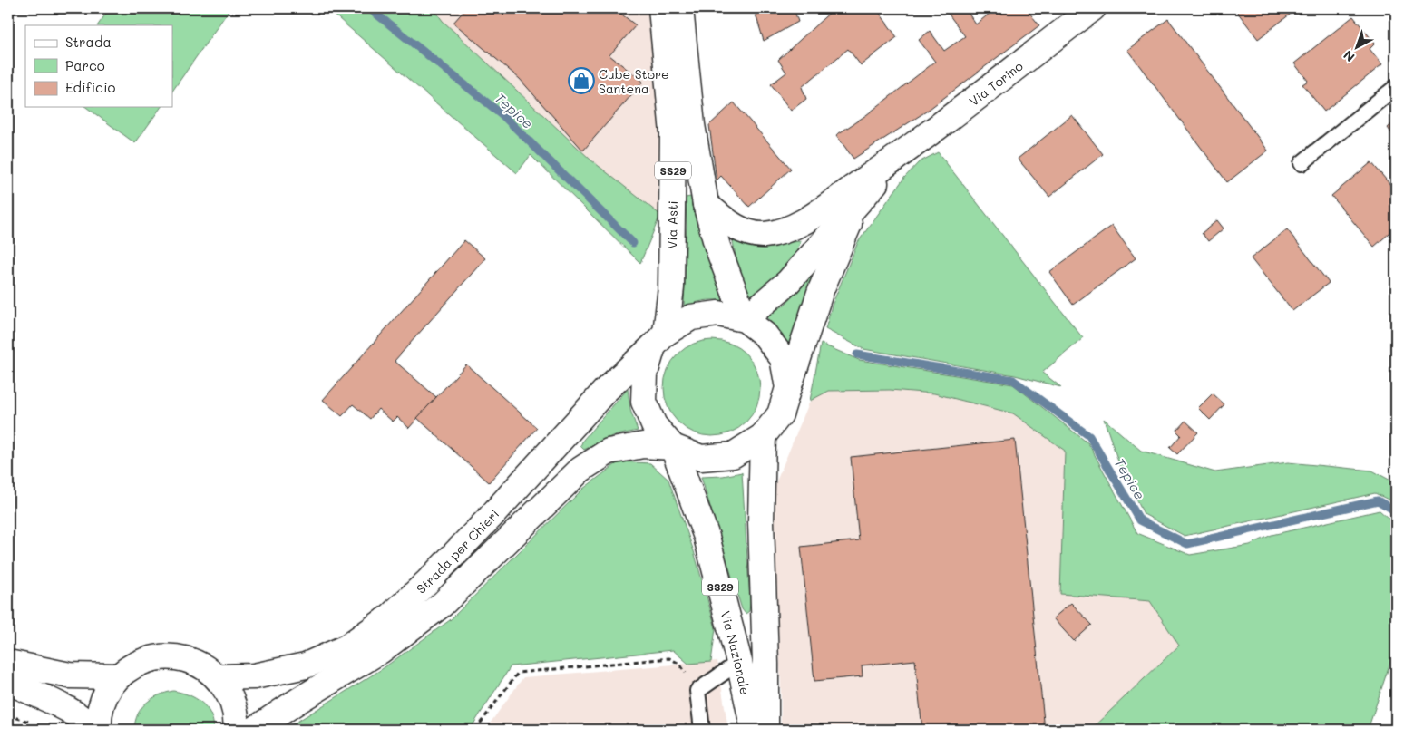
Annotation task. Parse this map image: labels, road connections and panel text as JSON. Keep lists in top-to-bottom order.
{
  "streets": {
    "main road": [
      "Via Torino",
      "SS29",
      "Via Asti",
      "Strada per Chieri",
      "Via Nazionale"
    ]
  },
  "crossings": [
    ["Via Torino", "SS29"],
    ["Via Torino", "Via Asti"],
    ["Via Torino", "Strada per Chieri"],
    ["Via Torino", "Via Nazionale"],
    ["SS29", "Via Asti"],
    ["SS29", "Strada per Chieri"],
    ["SS29", "Via Nazionale"],
    ["Via Asti", "Strada per Chieri"],
    ["Via Asti", "Via Nazionale"],
    ["Strada per Chieri", "Via Nazionale"]
  ],
  "water": ["Tepice"],
  "places": {
    "shop": ["Cube Store Santena"]
  },
  "legend": ["Strada", "Parco", "Edificio"],
  "north": "bottom left"
}
